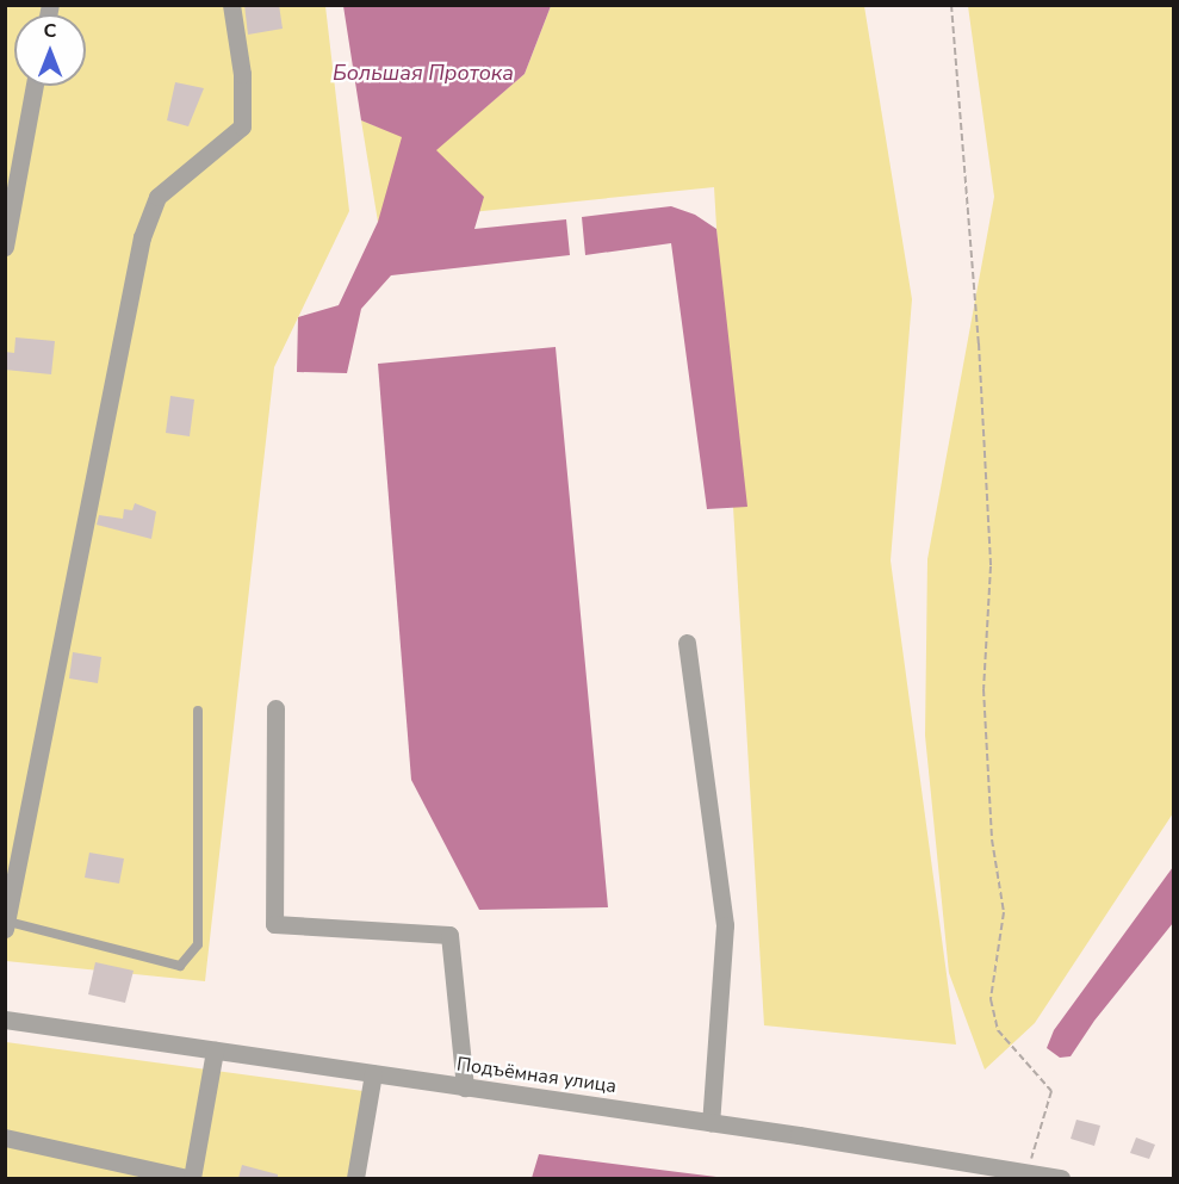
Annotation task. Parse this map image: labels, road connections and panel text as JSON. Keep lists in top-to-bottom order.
{
  "streets": {
    "street": ["Подъёмная улица"]
  },
  "water": ["Большая Протока"],
  "north": "top"
}
